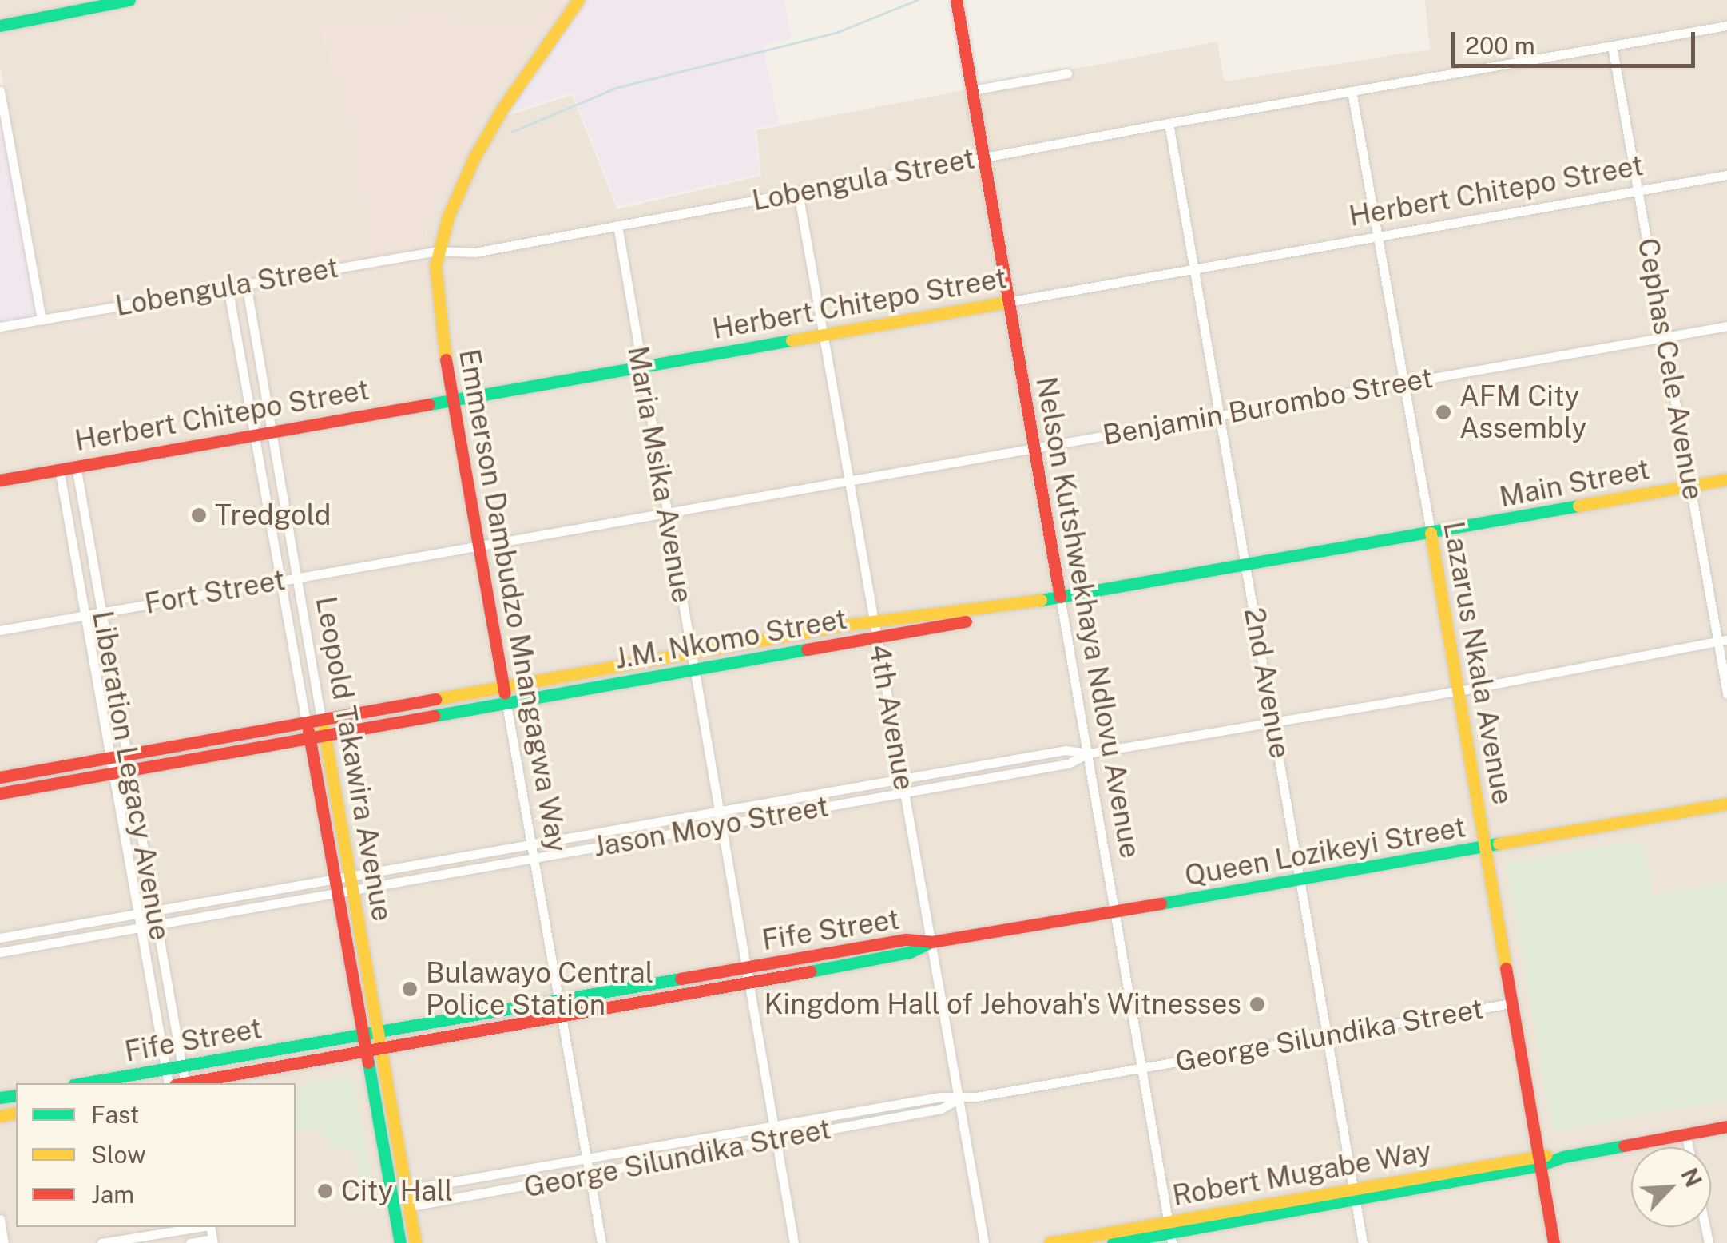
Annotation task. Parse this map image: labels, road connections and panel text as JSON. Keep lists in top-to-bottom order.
{
  "streets": {
    "main road": [
      "Herbert Chitepo Street",
      "Main Street",
      "Emmerson Dambudzo Mnangagwa Way",
      "Nelson Kutshwekhaya Ndlovu Avenue",
      "J.M. Nkomo Street",
      "Lazarus Nkala Avenue",
      "Leopold Takawira Avenue",
      "Queen Lozikeyi Street",
      "Fife Street",
      "Robert Mugabe Way"
    ],
    "street": [
      "Lobengula Street",
      "Cephas Cele Avenue",
      "Benjamin Burombo Street",
      "Maria Msika Avenue",
      "Fort Street",
      "2nd Avenue",
      "4th Avenue",
      "Liberation Legacy Avenue",
      "Jason Moyo Street",
      "George Silundika Street"
    ]
  },
  "crossings": [
    ["Lobengula Street", "Cephas Cele Avenue"],
    ["Lobengula Street", "Maria Msika Avenue"],
    ["Lobengula Street", "Emmerson Dambudzo Mnangagwa Way"],
    ["Lobengula Street", "Nelson Kutshwekhaya Ndlovu Avenue"],
    ["Lobengula Street", "Lazarus Nkala Avenue"],
    ["Lobengula Street", "2nd Avenue"],
    ["Lobengula Street", "4th Avenue"],
    ["Lobengula Street", "Leopold Takawira Avenue"],
    ["Herbert Chitepo Street", "Cephas Cele Avenue"],
    ["Herbert Chitepo Street", "Maria Msika Avenue"],
    ["Herbert Chitepo Street", "Emmerson Dambudzo Mnangagwa Way"],
    ["Herbert Chitepo Street", "Nelson Kutshwekhaya Ndlovu Avenue"],
    ["Herbert Chitepo Street", "Lazarus Nkala Avenue"],
    ["Herbert Chitepo Street", "2nd Avenue"],
    ["Herbert Chitepo Street", "4th Avenue"],
    ["Herbert Chitepo Street", "Leopold Takawira Avenue"],
    ["Herbert Chitepo Street", "Liberation Legacy Avenue"],
    ["Cephas Cele Avenue", "Benjamin Burombo Street"],
    ["Cephas Cele Avenue", "Main Street"],
    ["Cephas Cele Avenue", "Jason Moyo Street"],
    ["Benjamin Burombo Street", "Maria Msika Avenue"],
    ["Benjamin Burombo Street", "Fort Street"],
    ["Benjamin Burombo Street", "Nelson Kutshwekhaya Ndlovu Avenue"],
    ["Benjamin Burombo Street", "Lazarus Nkala Avenue"],
    ["Benjamin Burombo Street", "2nd Avenue"],
    ["Benjamin Burombo Street", "4th Avenue"],
    ["Maria Msika Avenue", "Fort Street"],
    ["Maria Msika Avenue", "J.M. Nkomo Street"],
    ["Maria Msika Avenue", "Jason Moyo Street"],
    ["Maria Msika Avenue", "Fife Street"],
    ["Maria Msika Avenue", "George Silundika Street"],
    ["Main Street", "J.M. Nkomo Street"],
    ["Main Street", "Lazarus Nkala Avenue"],
    ["Fort Street", "Emmerson Dambudzo Mnangagwa Way"],
    ["Fort Street", "Leopold Takawira Avenue"],
    ["Fort Street", "Liberation Legacy Avenue"],
    ["Emmerson Dambudzo Mnangagwa Way", "J.M. Nkomo Street"],
    ["Emmerson Dambudzo Mnangagwa Way", "Jason Moyo Street"],
    ["Emmerson Dambudzo Mnangagwa Way", "Fife Street"],
    ["Emmerson Dambudzo Mnangagwa Way", "George Silundika Street"],
    ["Nelson Kutshwekhaya Ndlovu Avenue", "J.M. Nkomo Street"],
    ["Nelson Kutshwekhaya Ndlovu Avenue", "Jason Moyo Street"],
    ["Nelson Kutshwekhaya Ndlovu Avenue", "Queen Lozikeyi Street"],
    ["Nelson Kutshwekhaya Ndlovu Avenue", "George Silundika Street"],
    ["Nelson Kutshwekhaya Ndlovu Avenue", "Robert Mugabe Way"],
    ["J.M. Nkomo Street", "Lazarus Nkala Avenue"],
    ["J.M. Nkomo Street", "2nd Avenue"],
    ["J.M. Nkomo Street", "4th Avenue"],
    ["J.M. Nkomo Street", "Leopold Takawira Avenue"],
    ["J.M. Nkomo Street", "Liberation Legacy Avenue"],
    ["Lazarus Nkala Avenue", "Jason Moyo Street"],
    ["Lazarus Nkala Avenue", "Queen Lozikeyi Street"],
    ["Lazarus Nkala Avenue", "George Silundika Street"],
    ["Lazarus Nkala Avenue", "Robert Mugabe Way"],
    ["2nd Avenue", "Jason Moyo Street"],
    ["2nd Avenue", "Queen Lozikeyi Street"],
    ["2nd Avenue", "George Silundika Street"],
    ["2nd Avenue", "Robert Mugabe Way"],
    ["4th Avenue", "Jason Moyo Street"],
    ["4th Avenue", "Queen Lozikeyi Street"],
    ["4th Avenue", "Fife Street"],
    ["4th Avenue", "George Silundika Street"],
    ["Leopold Takawira Avenue", "Jason Moyo Street"],
    ["Leopold Takawira Avenue", "Fife Street"],
    ["Leopold Takawira Avenue", "George Silundika Street"],
    ["Liberation Legacy Avenue", "Jason Moyo Street"],
    ["Liberation Legacy Avenue", "Fife Street"],
    ["Queen Lozikeyi Street", "Fife Street"]
  ],
  "places": [
    "AFM City Assembly",
    "Tredgold",
    "Bulawayo Central Police Station",
    "Kingdom Hall of Jehovah's Witnesses",
    "City Hall"
  ],
  "legend": ["Fast", "Slow", "Jam"],
  "scale_bar": "200 m",
  "north": "top right"
}
